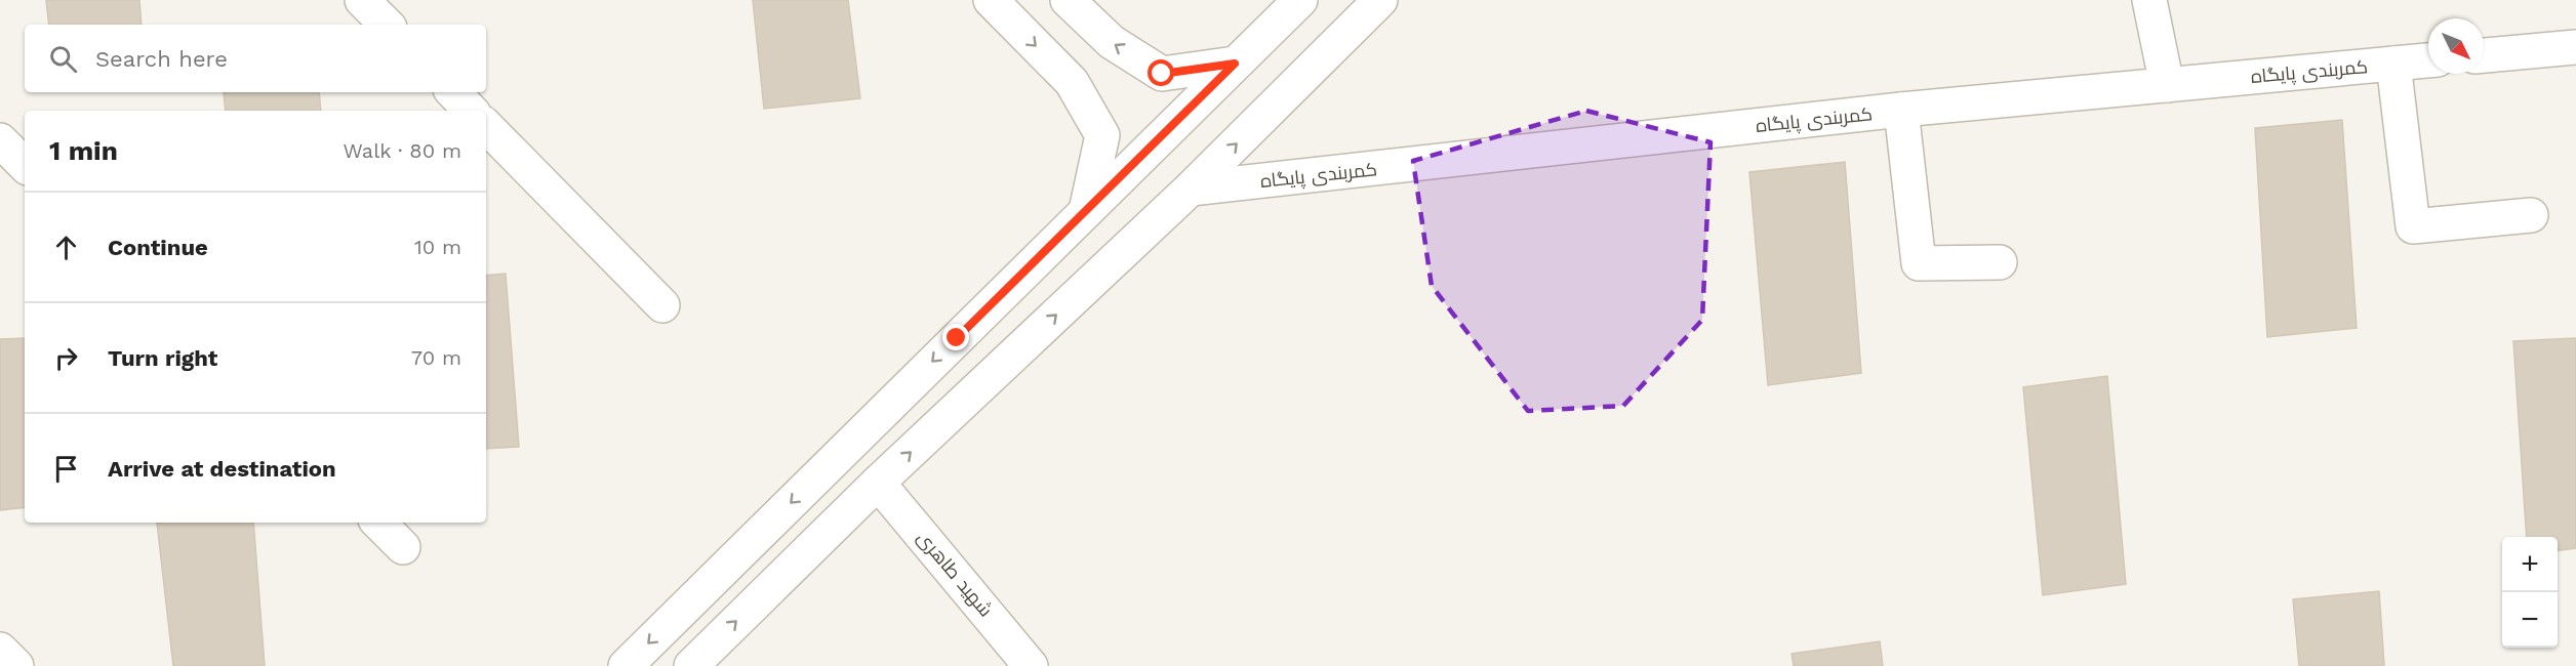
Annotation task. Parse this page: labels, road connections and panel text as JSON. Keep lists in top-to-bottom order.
{
  "streets": {
    "street": ["کمربندی پایگاه", "شهید طاهری"]
  },
  "north": "bottom right",
  "page": {
    "search": "Search here",
    "heading": ["1 min", "Walk · 80 m"],
    "list": [
      ["Continue", "10 m"],
      ["Turn right", "70 m"],
      "Arrive at destination"
    ],
    "map_buttons": ["+", "−"]
  }
}
